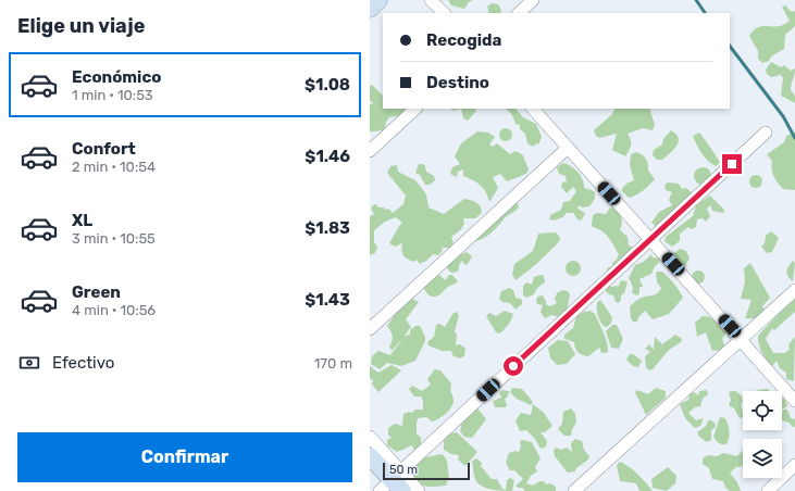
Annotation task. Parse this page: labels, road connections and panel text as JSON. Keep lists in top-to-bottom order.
{
  "scale_bar": "50 m",
  "page": {
    "heading": "Elige un viaje",
    "banner": ["Recogida", "Destino"],
    "list": [
      {
        "name": "Económico",
        "note": "1 min · 10:53",
        "value": "$1.08"
      },
      {
        "name": "Confort",
        "note": "2 min · 10:54",
        "value": "$1.46"
      },
      {
        "name": "XL",
        "note": "3 min · 10:55",
        "value": "$1.83"
      },
      {
        "name": "Green",
        "note": "4 min · 10:56",
        "value": "$1.43"
      }
    ],
    "pay": ["Efectivo", "170 m"],
    "buttons": "Confirmar",
    "scale": "50 m"
  }
}
